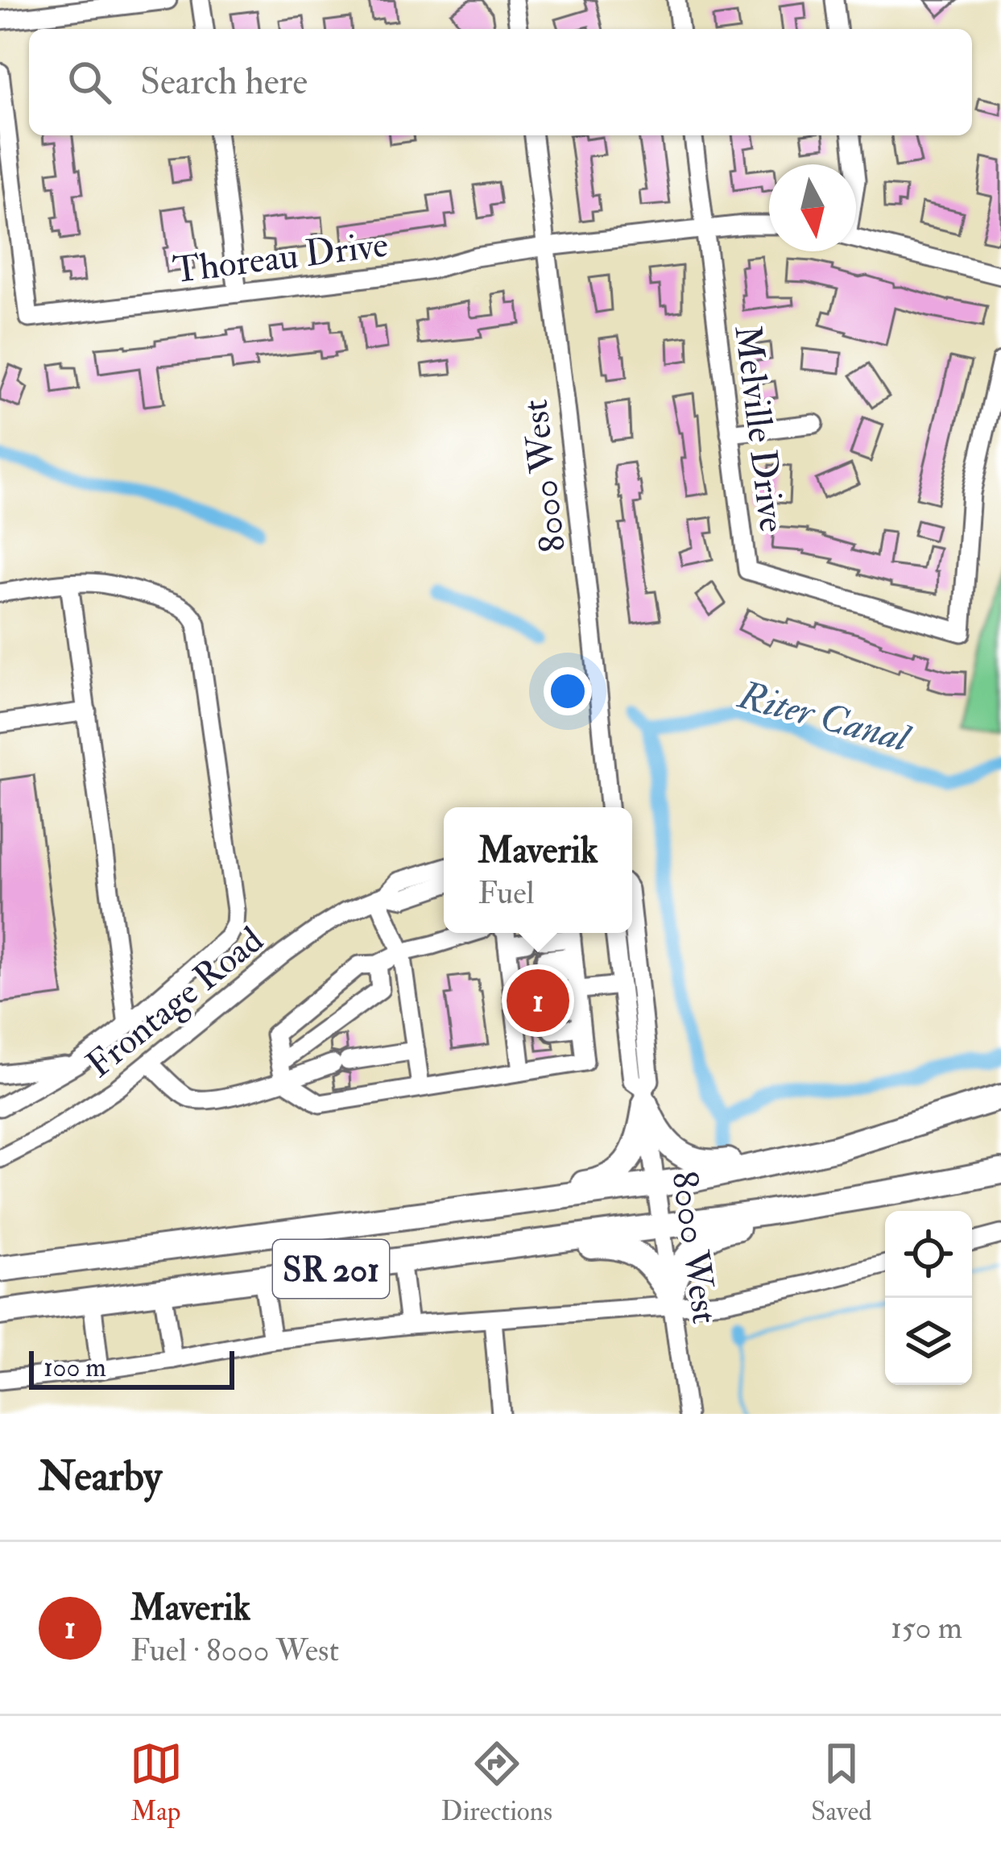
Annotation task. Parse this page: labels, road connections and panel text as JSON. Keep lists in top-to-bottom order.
{
  "streets": {
    "highway": ["SR 201"],
    "street": [
      "Thoreau Drive",
      "Melville Drive",
      "8000 West",
      "Frontage Road"
    ]
  },
  "crossings": [
    ["Thoreau Drive", "Melville Drive"],
    ["Thoreau Drive", "8000 West"],
    ["8000 West", "SR 201"]
  ],
  "water": ["Riter Canal"],
  "scale_bar": "100 m",
  "north": "bottom",
  "page": {
    "search": "Search here",
    "popup": ["Maverik", "Fuel"],
    "pins": "1",
    "scale": "100 m",
    "heading": "Nearby",
    "list": [
      {
        "mark": "1",
        "name": "Maverik",
        "note": "Fuel · 8000 West",
        "value": "150 m"
      }
    ],
    "nav": ["Map", "Directions", "Saved"]
  }
}
